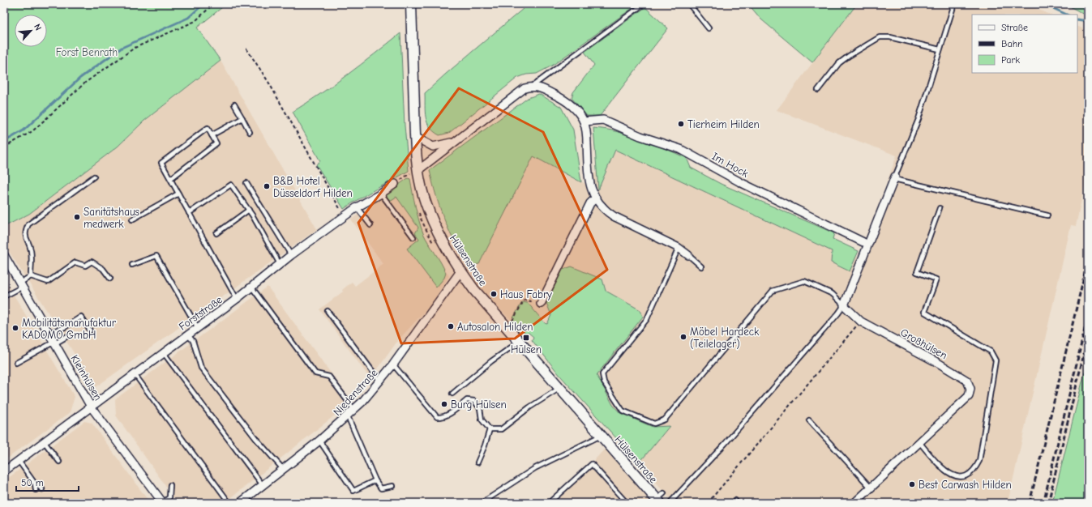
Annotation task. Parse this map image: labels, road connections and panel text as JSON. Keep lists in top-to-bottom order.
{
  "streets": {
    "main road": ["Hülsenstraße"],
    "street": [
      "Im Hock",
      "Forststraße",
      "Großhülsen",
      "Kleinhülsen",
      "Niedenstraße"
    ]
  },
  "crossings": [
    ["Hülsenstraße", "Niedenstraße"],
    ["Forststraße", "Kleinhülsen"]
  ],
  "parks": ["Forst Benrath"],
  "places": {
    "other": [
      "Tierheim Hilden",
      "B&B Hotel Düsseldorf Hilden",
      "Sanitätshaus medwerk",
      "Haus Fabry",
      "Autosalon Hilden",
      "Mobilitätsmanufaktur KADOMO GmbH",
      "Möbel Hardeck (Teilelager)",
      "Burg Hülsen",
      "Best Carwash Hilden"
    ],
    "transit": ["Hülsen"]
  },
  "legend": ["Straße", "Bahn", "Park"],
  "scale_bar": "50 m",
  "north": "top right"
}
